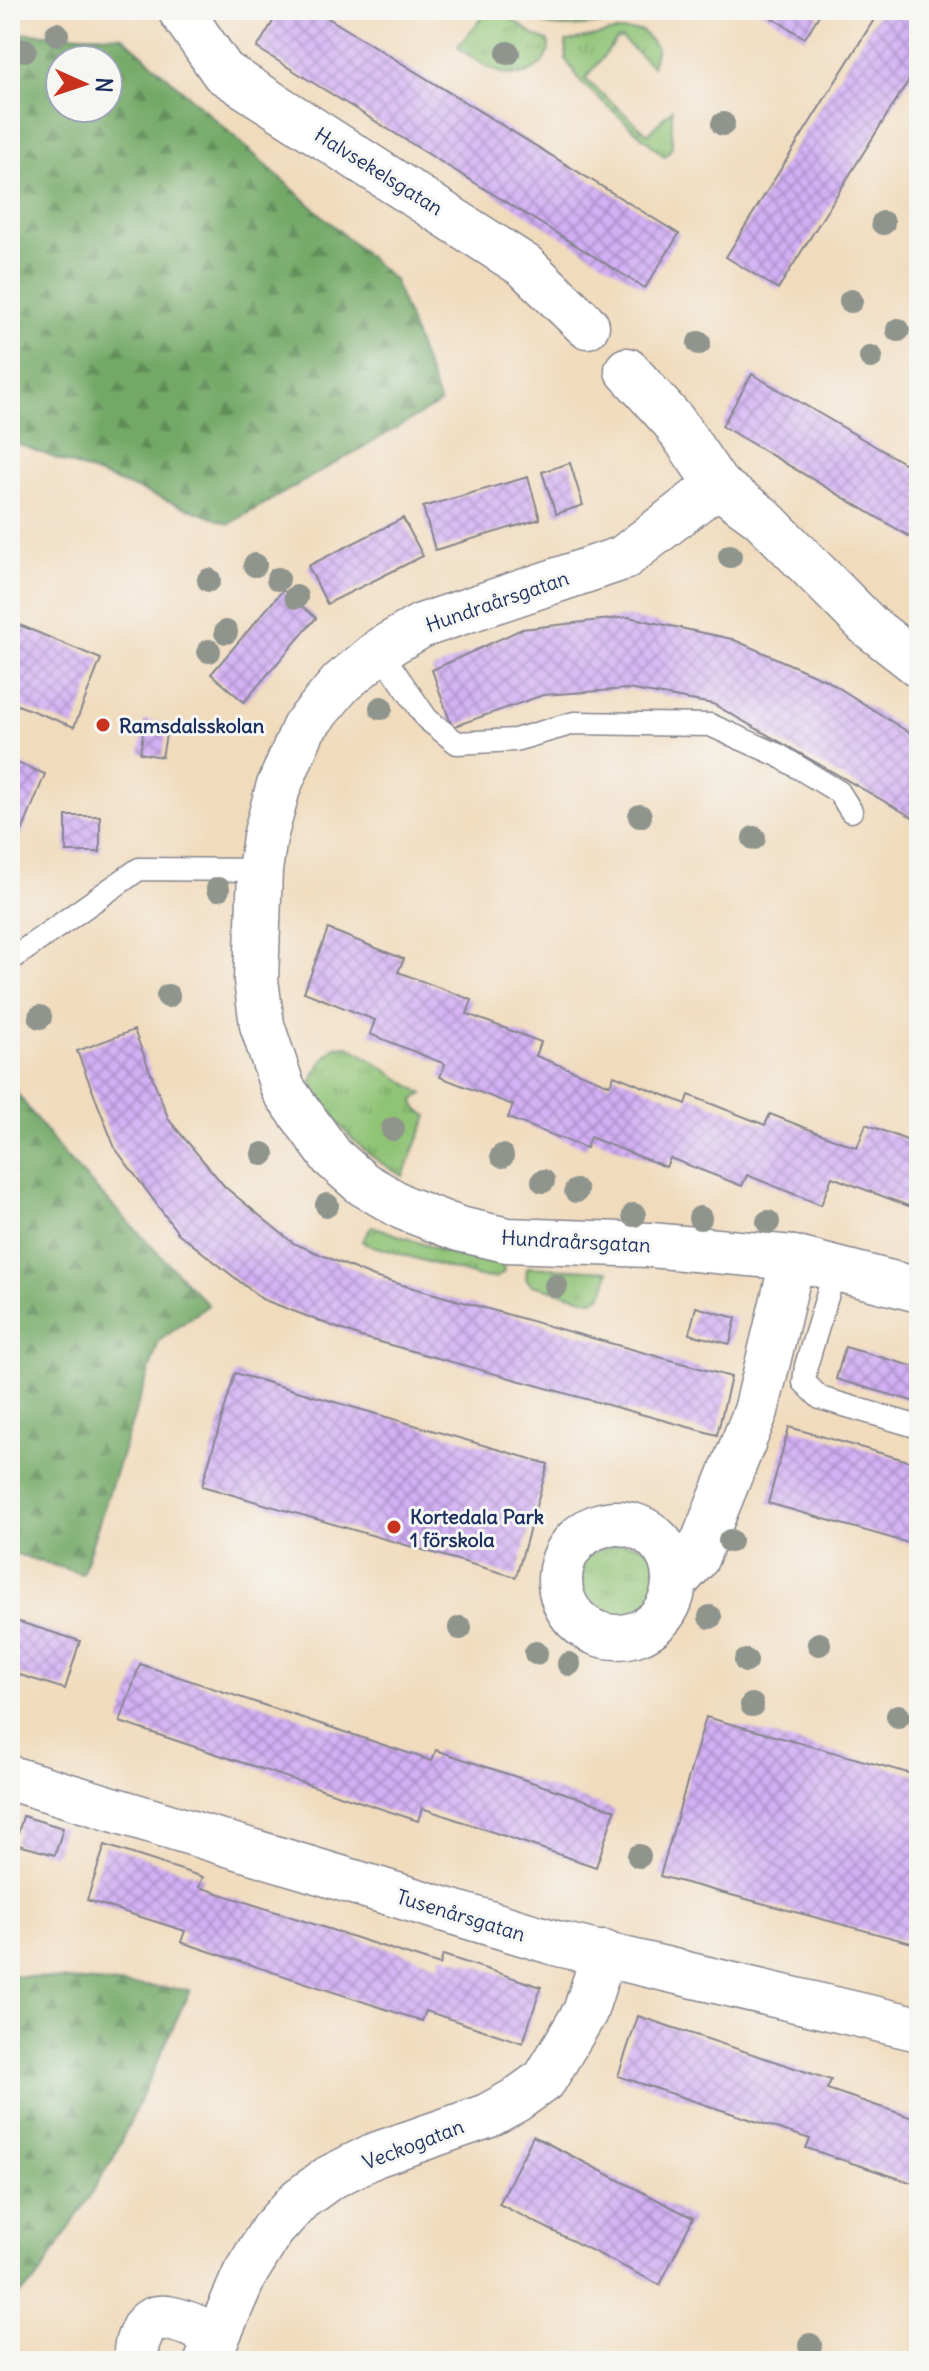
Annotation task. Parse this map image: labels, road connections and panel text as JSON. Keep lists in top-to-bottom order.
{
  "streets": {
    "street": [
      "Halvsekelsgatan",
      "Hundraårsgatan",
      "Tusenårsgatan",
      "Veckogatan"
    ]
  },
  "crossings": [
    ["Tusenårsgatan", "Veckogatan"]
  ],
  "places": ["Ramsdalsskolan", "Kortedala Park 1 förskola"],
  "north": "right"
}
